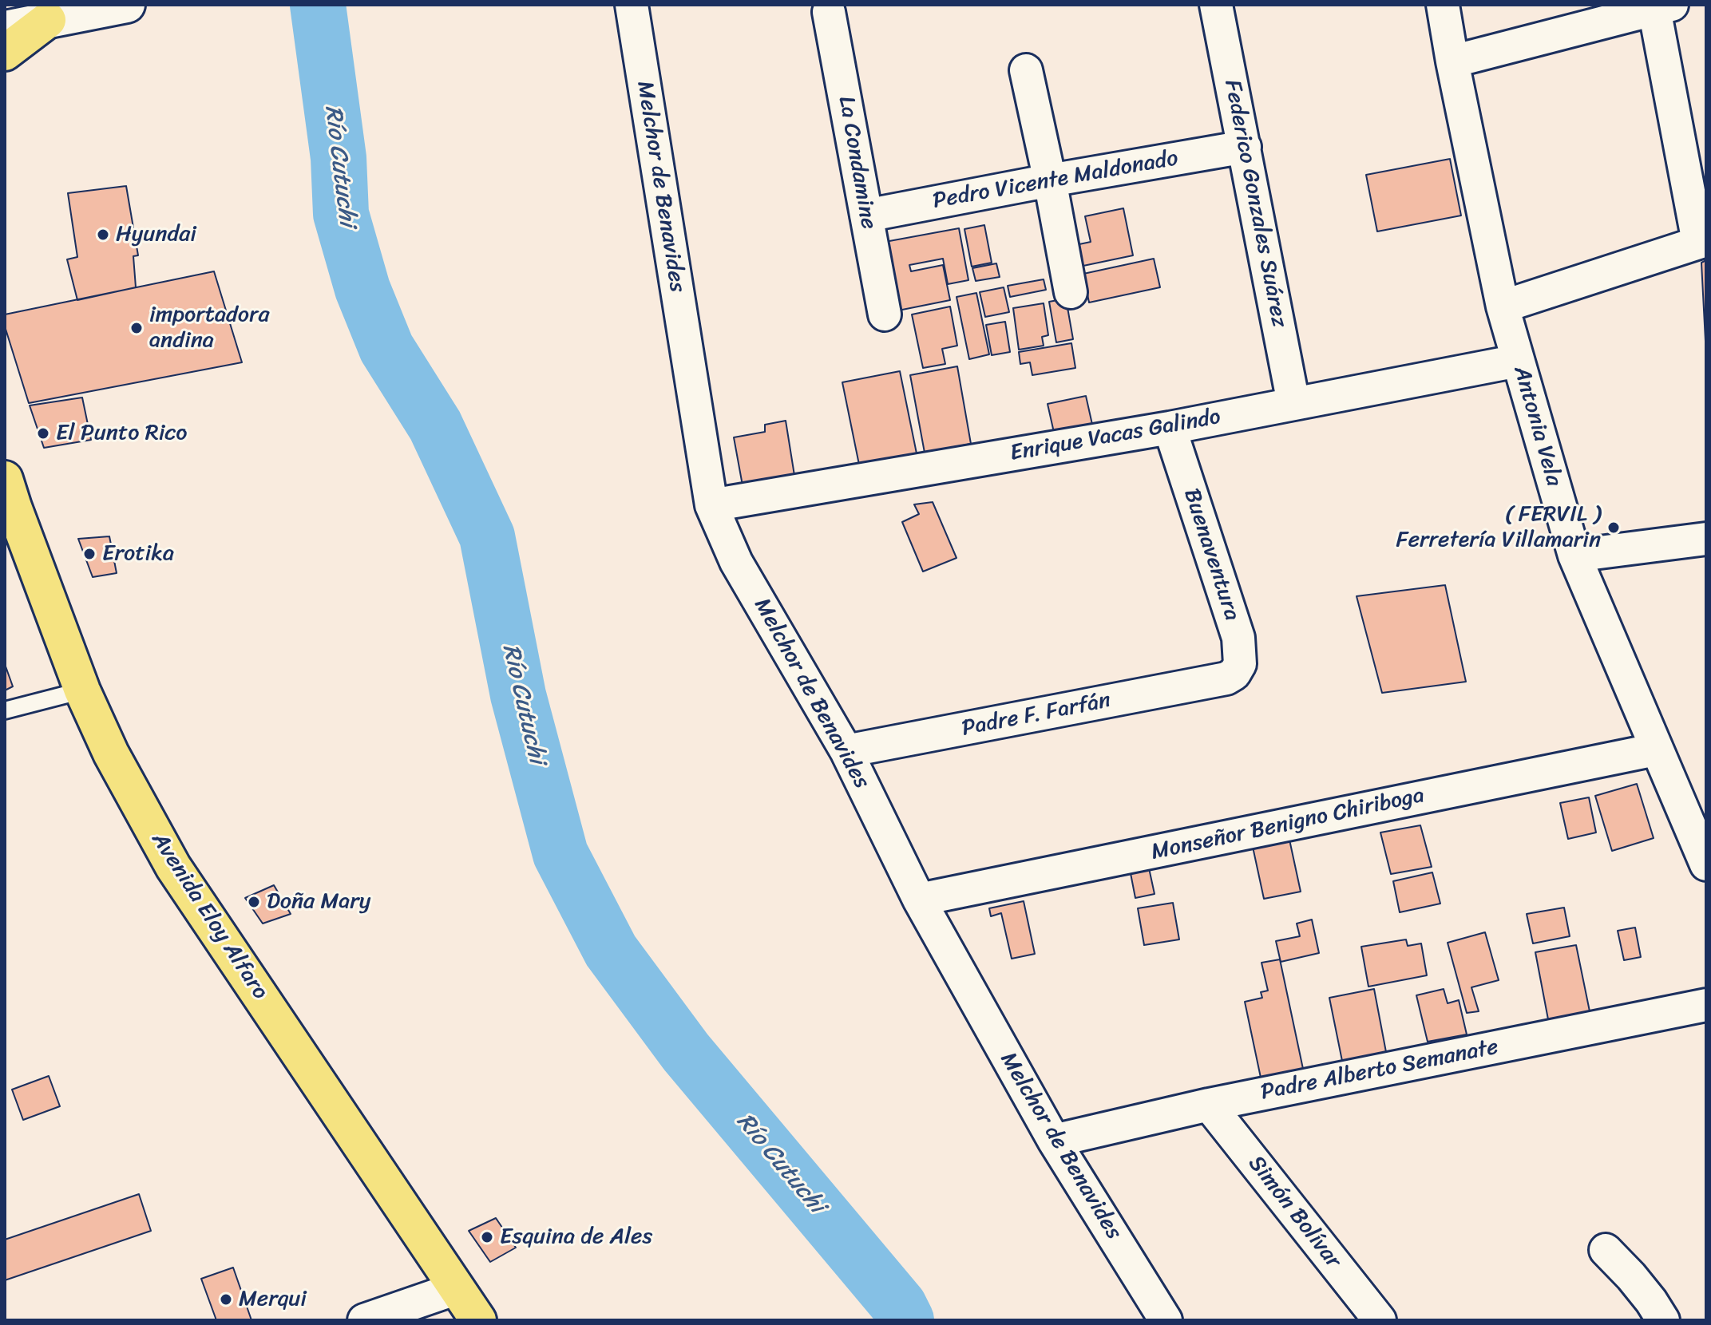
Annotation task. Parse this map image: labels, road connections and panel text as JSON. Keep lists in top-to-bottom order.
{
  "streets": {
    "main road": ["Avenida Eloy Alfaro"],
    "street": [
      "La Condamine",
      "Pedro Vicente Maldonado",
      "Melchor de Benavides",
      "Federico Gonzales Suárez",
      "Antonia Vela",
      "Enrique Vacas Galindo",
      "Buenaventura",
      "Padre F. Farfán",
      "Monseñor Benigno Chiriboga",
      "Padre Alberto Semanate",
      "Simón Bolívar"
    ]
  },
  "crossings": [
    ["La Condamine", "Pedro Vicente Maldonado"],
    ["Pedro Vicente Maldonado", "Federico Gonzales Suárez"],
    ["Melchor de Benavides", "Enrique Vacas Galindo"],
    ["Melchor de Benavides", "Padre F. Farfán"],
    ["Melchor de Benavides", "Monseñor Benigno Chiriboga"],
    ["Melchor de Benavides", "Padre Alberto Semanate"],
    ["Federico Gonzales Suárez", "Enrique Vacas Galindo"],
    ["Antonia Vela", "Enrique Vacas Galindo"],
    ["Antonia Vela", "Monseñor Benigno Chiriboga"],
    ["Enrique Vacas Galindo", "Buenaventura"],
    ["Buenaventura", "Padre F. Farfán"],
    ["Padre Alberto Semanate", "Simón Bolívar"]
  ],
  "water": ["Río Cutuchi"],
  "places": [
    "Hyundai",
    "importadora andina",
    "El Punto Rico",
    "( FERVIL ) Ferretería Villamarin",
    "Erotika",
    "Doña Mary",
    "Esquina de Ales",
    "Merqui"
  ]
}
